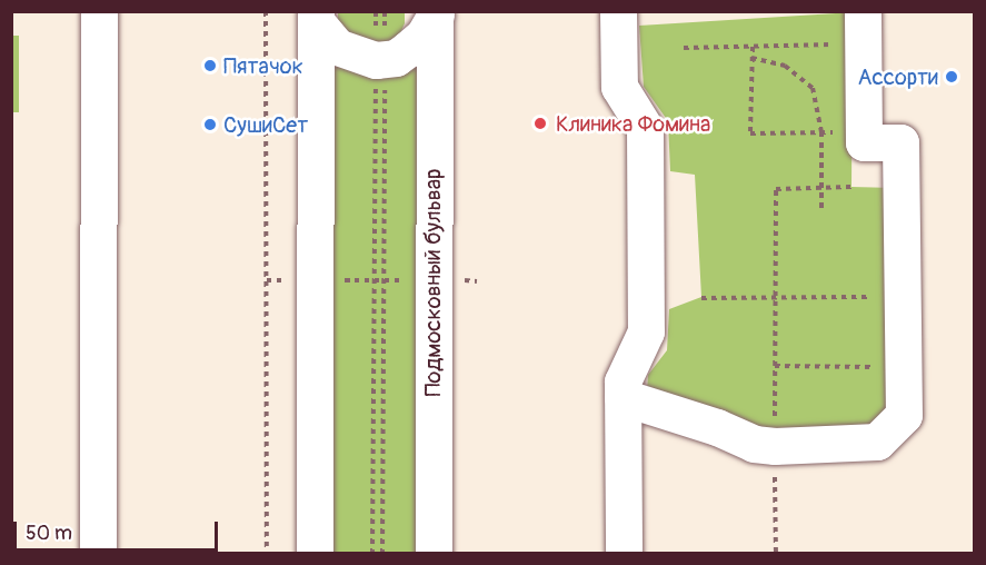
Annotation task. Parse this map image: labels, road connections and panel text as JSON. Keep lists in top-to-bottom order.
{
  "streets": {
    "street": ["Подмосковный бульвар"]
  },
  "places": [
    "Пятачок",
    "Ассорти",
    "Клиника Фомина",
    "СушиСет"
  ],
  "scale_bar": "50 m"
}
